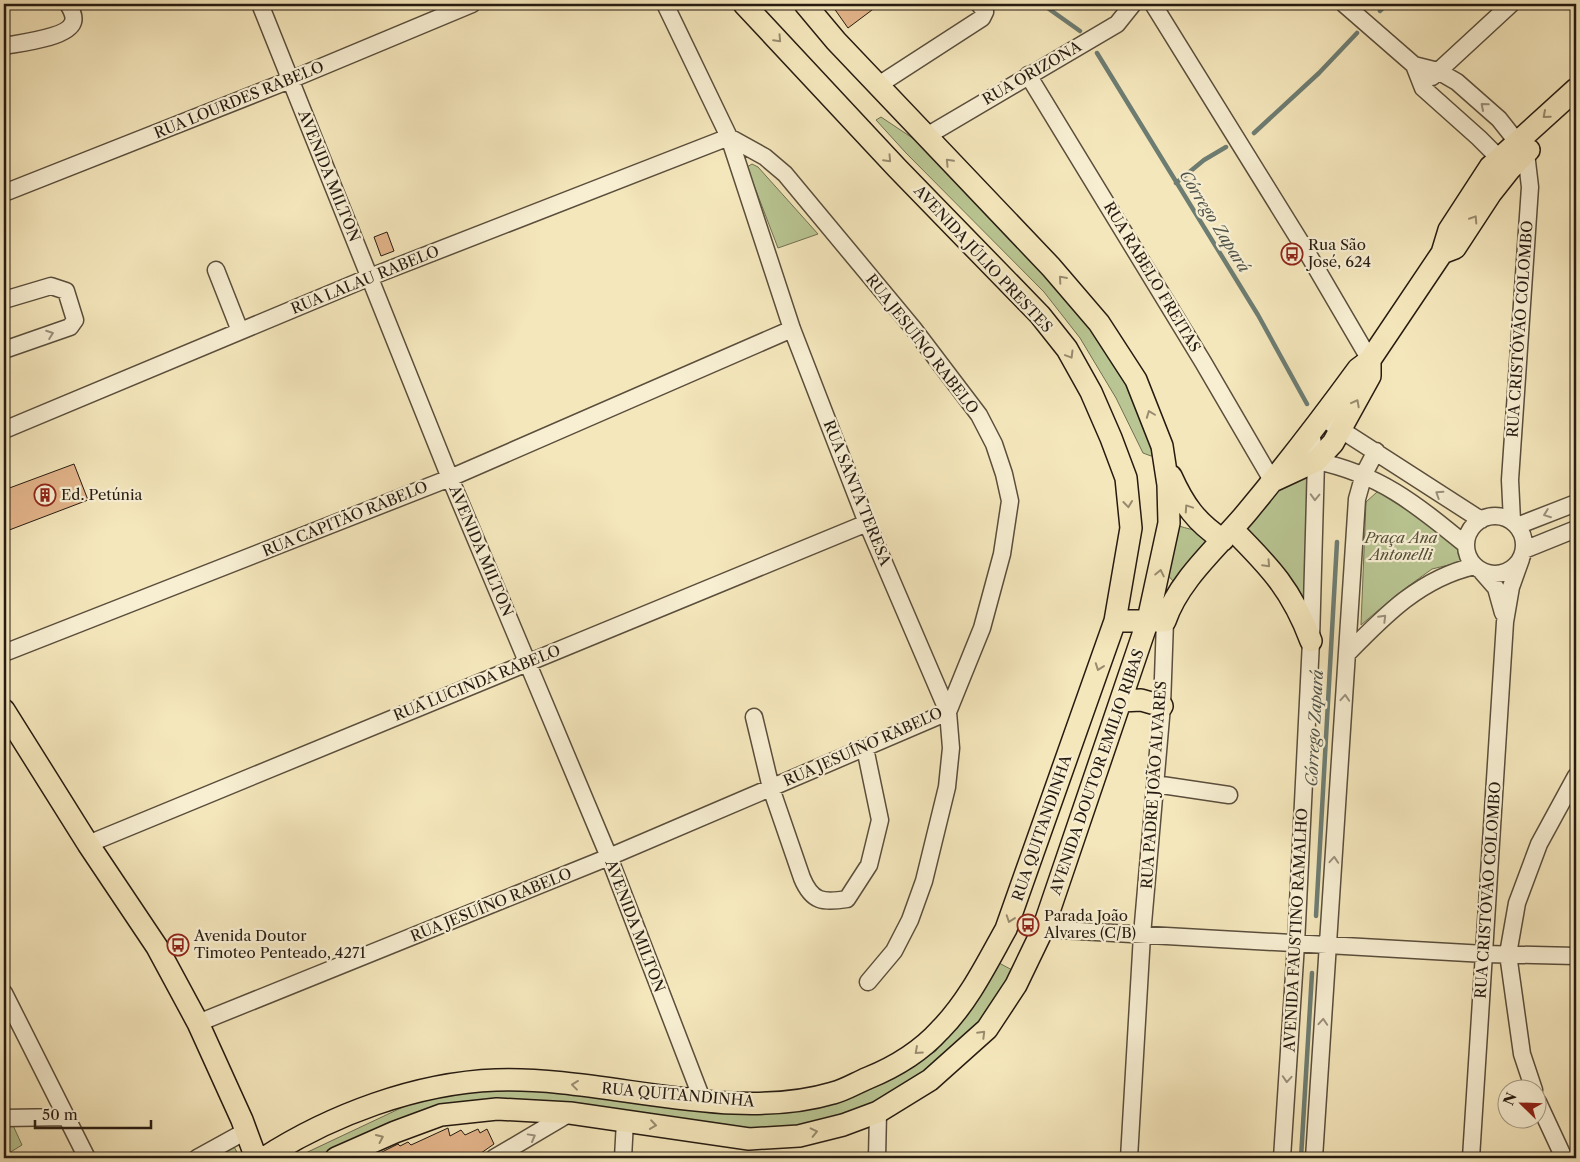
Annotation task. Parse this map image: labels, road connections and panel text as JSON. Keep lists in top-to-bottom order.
{
  "streets": {
    "main road": ["AVENIDA JÚLIO PRESTES", "AVENIDA DOUTOR EMILIO RIBAS", "RUA QUITANDINHA"],
    "street": [
      "RUA ORIZONA",
      "RUA LOURDES RABELO",
      "AVENIDA MILTON",
      "RUA RABELO FREITAS",
      "RUA LALAU RABELO",
      "RUA CRISTÓVÃO COLOMBO",
      "RUA JESUÍNO RABELO",
      "RUA SANTA TERESA",
      "RUA CAPITÃO RABELO",
      "RUA LUCINDA RABELO",
      "RUA PADRE JOÃO ALVARES",
      "AVENIDA FAUSTINO RAMALHO"
    ]
  },
  "crossings": [
    ["RUA ORIZONA", "RUA RABELO FREITAS"],
    ["RUA LOURDES RABELO", "AVENIDA MILTON"],
    ["AVENIDA MILTON", "RUA LALAU RABELO"],
    ["AVENIDA MILTON", "RUA JESUÍNO RABELO"],
    ["AVENIDA MILTON", "RUA CAPITÃO RABELO"],
    ["AVENIDA MILTON", "RUA LUCINDA RABELO"],
    ["AVENIDA MILTON", "RUA QUITANDINHA"],
    ["AVENIDA JÚLIO PRESTES", "RUA QUITANDINHA"],
    ["RUA RABELO FREITAS", "AVENIDA DOUTOR EMILIO RIBAS"],
    ["RUA LALAU RABELO", "RUA JESUÍNO RABELO"],
    ["RUA LALAU RABELO", "RUA SANTA TERESA"],
    ["RUA CRISTÓVÃO COLOMBO", "AVENIDA DOUTOR EMILIO RIBAS"],
    ["RUA JESUÍNO RABELO", "RUA SANTA TERESA"],
    ["RUA SANTA TERESA", "RUA CAPITÃO RABELO"],
    ["RUA SANTA TERESA", "RUA LUCINDA RABELO"],
    ["AVENIDA DOUTOR EMILIO RIBAS", "RUA PADRE JOÃO ALVARES"],
    ["AVENIDA DOUTOR EMILIO RIBAS", "AVENIDA FAUSTINO RAMALHO"]
  ],
  "one_way": ["RUA QUITANDINHA"],
  "water": ["Córrego Zapará"],
  "parks": ["Praça Ana Antonelli"],
  "places": {
    "bus stop": ["Rua São José, 624", "Parada João Alvares (C/B)", "Avenida Doutor Timoteo Penteado, 4271"],
    "building": ["Ed. Petúnia"]
  },
  "scale_bar": "50 m",
  "north": "top left"
}
